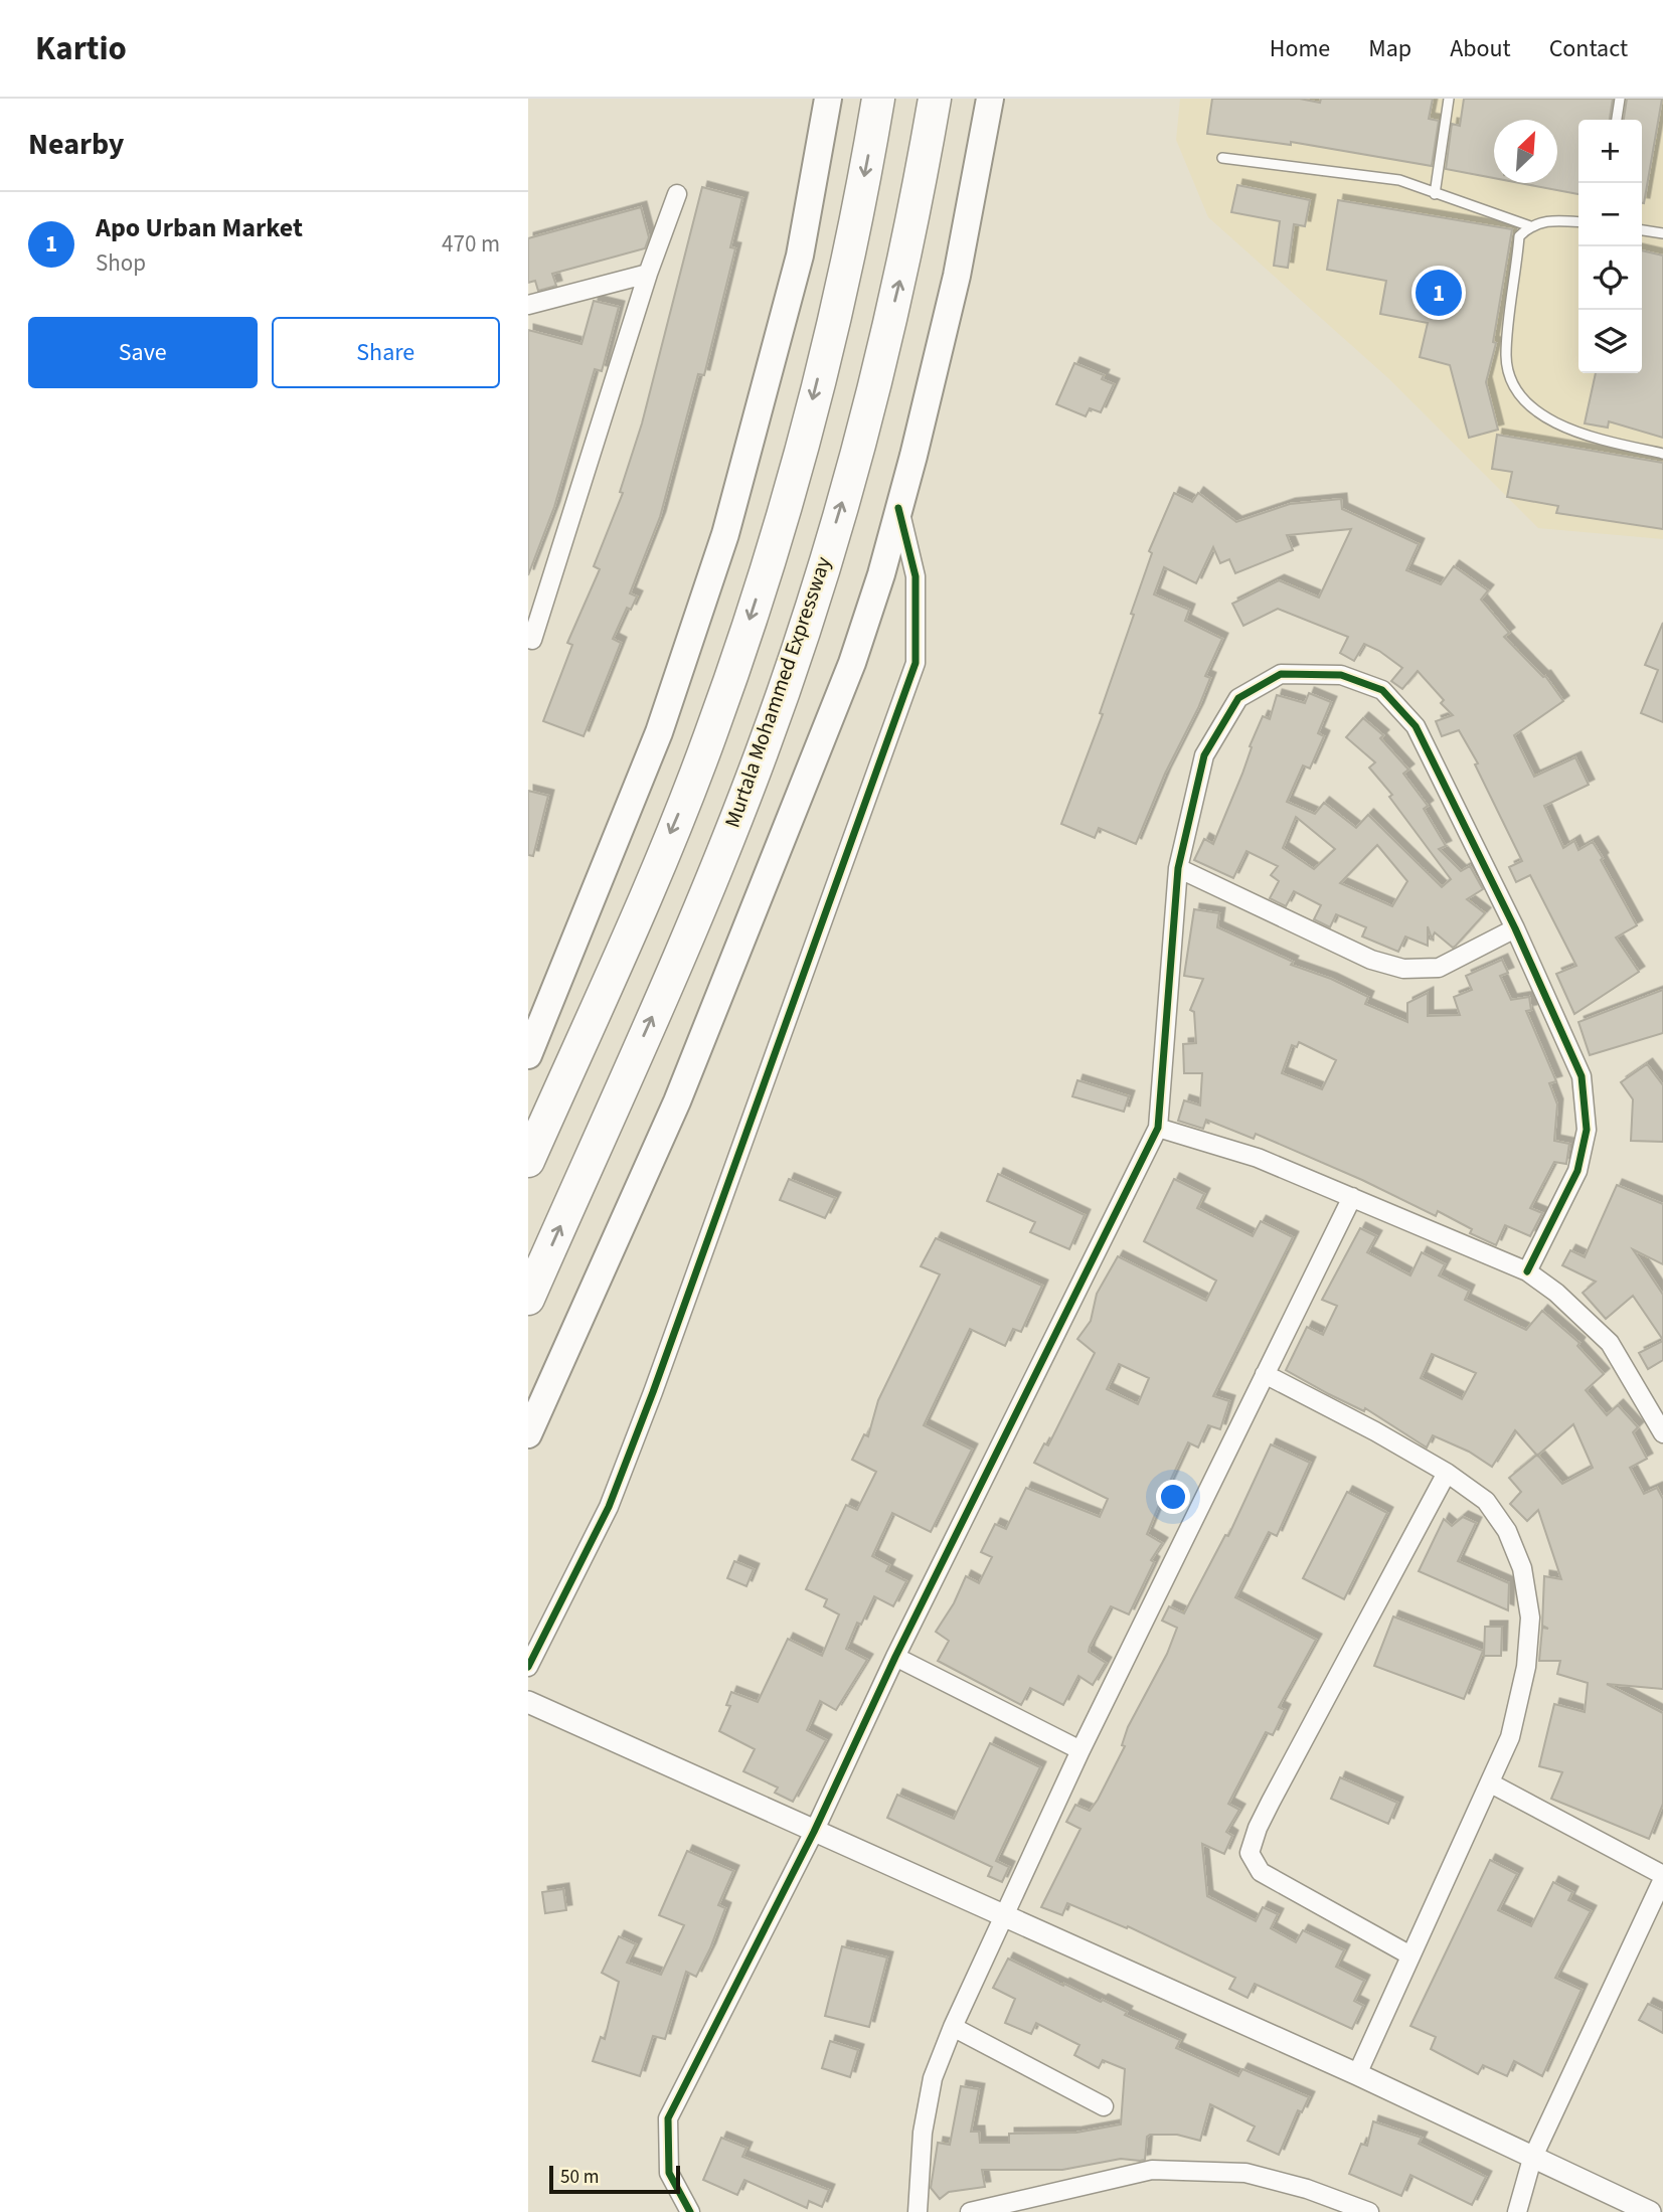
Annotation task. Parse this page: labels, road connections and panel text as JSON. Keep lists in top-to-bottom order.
{
  "streets": {
    "highway": ["Murtala Mohammed Expressway"]
  },
  "scale_bar": "50 m",
  "north": "top right",
  "page": {
    "header": "Kartio",
    "nav": [
      "Home",
      "Map",
      "About",
      "Contact"
    ],
    "heading": "Nearby",
    "map_buttons": ["+", "−"],
    "list": [
      {
        "mark": "1",
        "name": "Apo Urban Market",
        "note": "Shop",
        "value": "470 m"
      }
    ],
    "pins": "1",
    "buttons": ["Save", "Share"],
    "scale": "50 m"
  }
}
